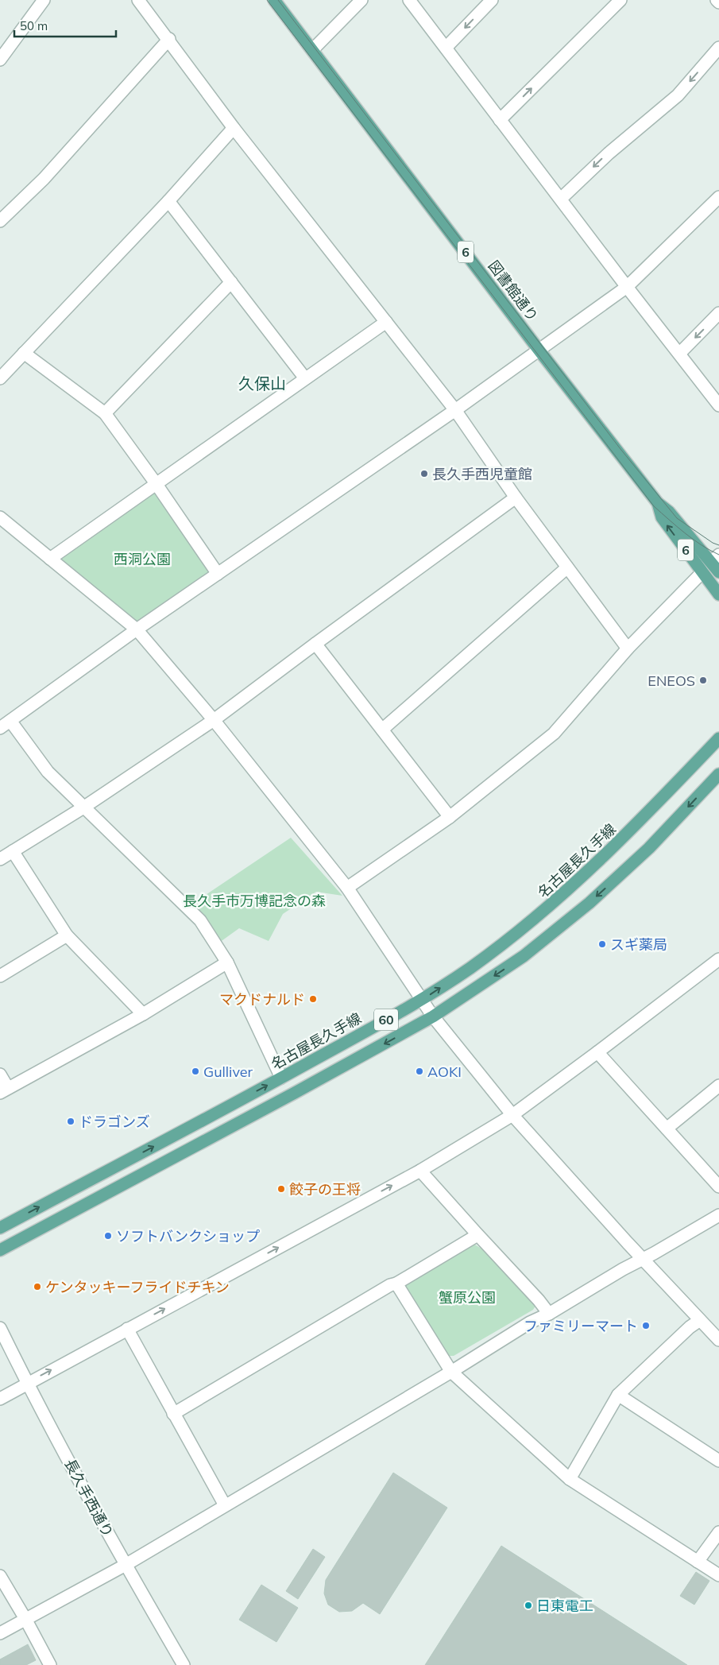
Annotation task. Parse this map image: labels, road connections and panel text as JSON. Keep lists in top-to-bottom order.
{
  "streets": {
    "main road": [
      "6",
      "図書館通り",
      "名古屋長久手線",
      "60"
    ],
    "street": ["長久手西通り"]
  },
  "districts": ["久保山"],
  "parks": ["西洞公園", "長久手市万博記念の森", "蟹原公園"],
  "places": [
    "長久手西児童館",
    "ENEOS",
    "スギ薬局",
    "マクドナルド",
    "Gulliver",
    "AOKI",
    "ドラゴンズ",
    "餃子の王将",
    "ソフトバンクショップ",
    "ケンタッキーフライドチキン",
    "ファミリーマート",
    "日東電工"
  ],
  "scale_bar": "50 m"
}
